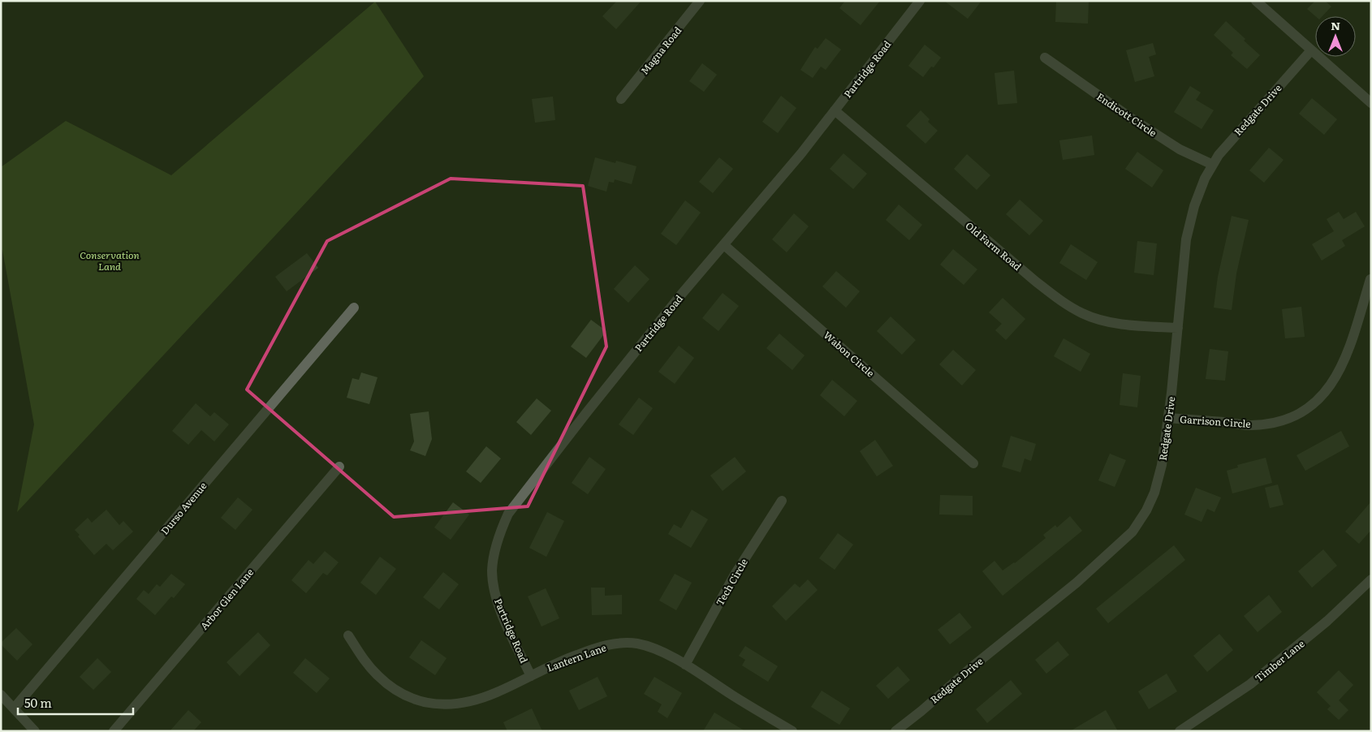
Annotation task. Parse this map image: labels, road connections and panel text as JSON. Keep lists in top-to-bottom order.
{
  "streets": {
    "street": [
      "Magna Road",
      "Partridge Road",
      "Redgate Drive",
      "Endicott Circle",
      "Old Farm Road",
      "Wabon Circle",
      "Garrison Circle",
      "Durso Avenue",
      "Tech Circle",
      "Arbor Glen Lane",
      "Lantern Lane",
      "Timber Lane"
    ]
  },
  "crossings": [
    ["Partridge Road", "Old Farm Road"],
    ["Partridge Road", "Wabon Circle"],
    ["Partridge Road", "Lantern Lane"],
    ["Redgate Drive", "Endicott Circle"],
    ["Redgate Drive", "Old Farm Road"],
    ["Redgate Drive", "Garrison Circle"],
    ["Tech Circle", "Lantern Lane"]
  ],
  "parks": ["Conservation Land"],
  "scale_bar": "50 m",
  "north": "top"
}
